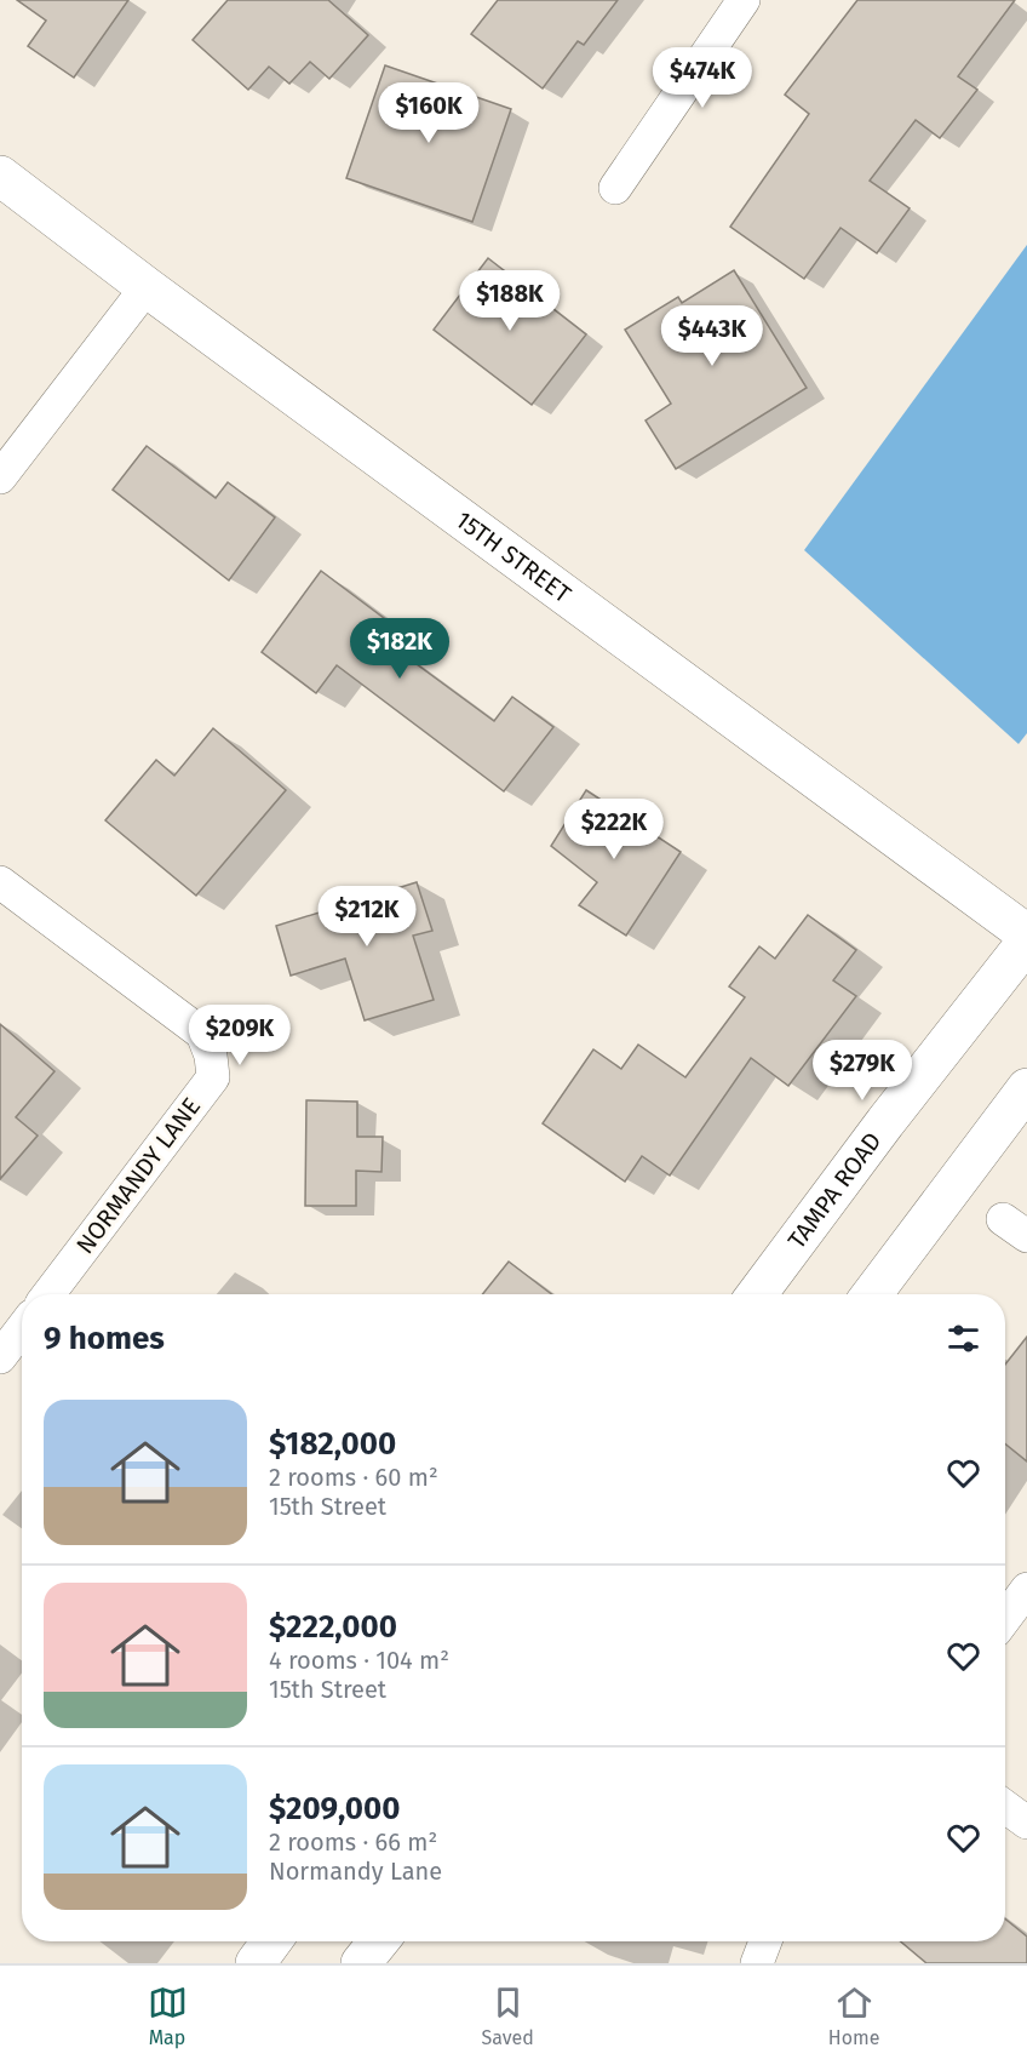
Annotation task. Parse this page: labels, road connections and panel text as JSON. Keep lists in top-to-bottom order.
{
  "streets": {
    "street": ["15TH STREET", "NORMANDY LANE", "TAMPA ROAD"]
  },
  "page": {
    "price": [
      "$474K",
      "$160K",
      "$188K",
      "$443K",
      "$182K",
      "$222K",
      "$212K",
      "$209K",
      "$279K"
    ],
    "heading": "9 homes",
    "list": [
      {
        "name": "$182,000",
        "note": "2 rooms · 60 m² · 15th Street"
      },
      {
        "name": "$222,000",
        "note": "4 rooms · 104 m² · 15th Street"
      },
      {
        "name": "$209,000",
        "note": "2 rooms · 66 m² · Normandy Lane"
      }
    ],
    "tabs": ["Map", "Saved", "Home"]
  }
}
